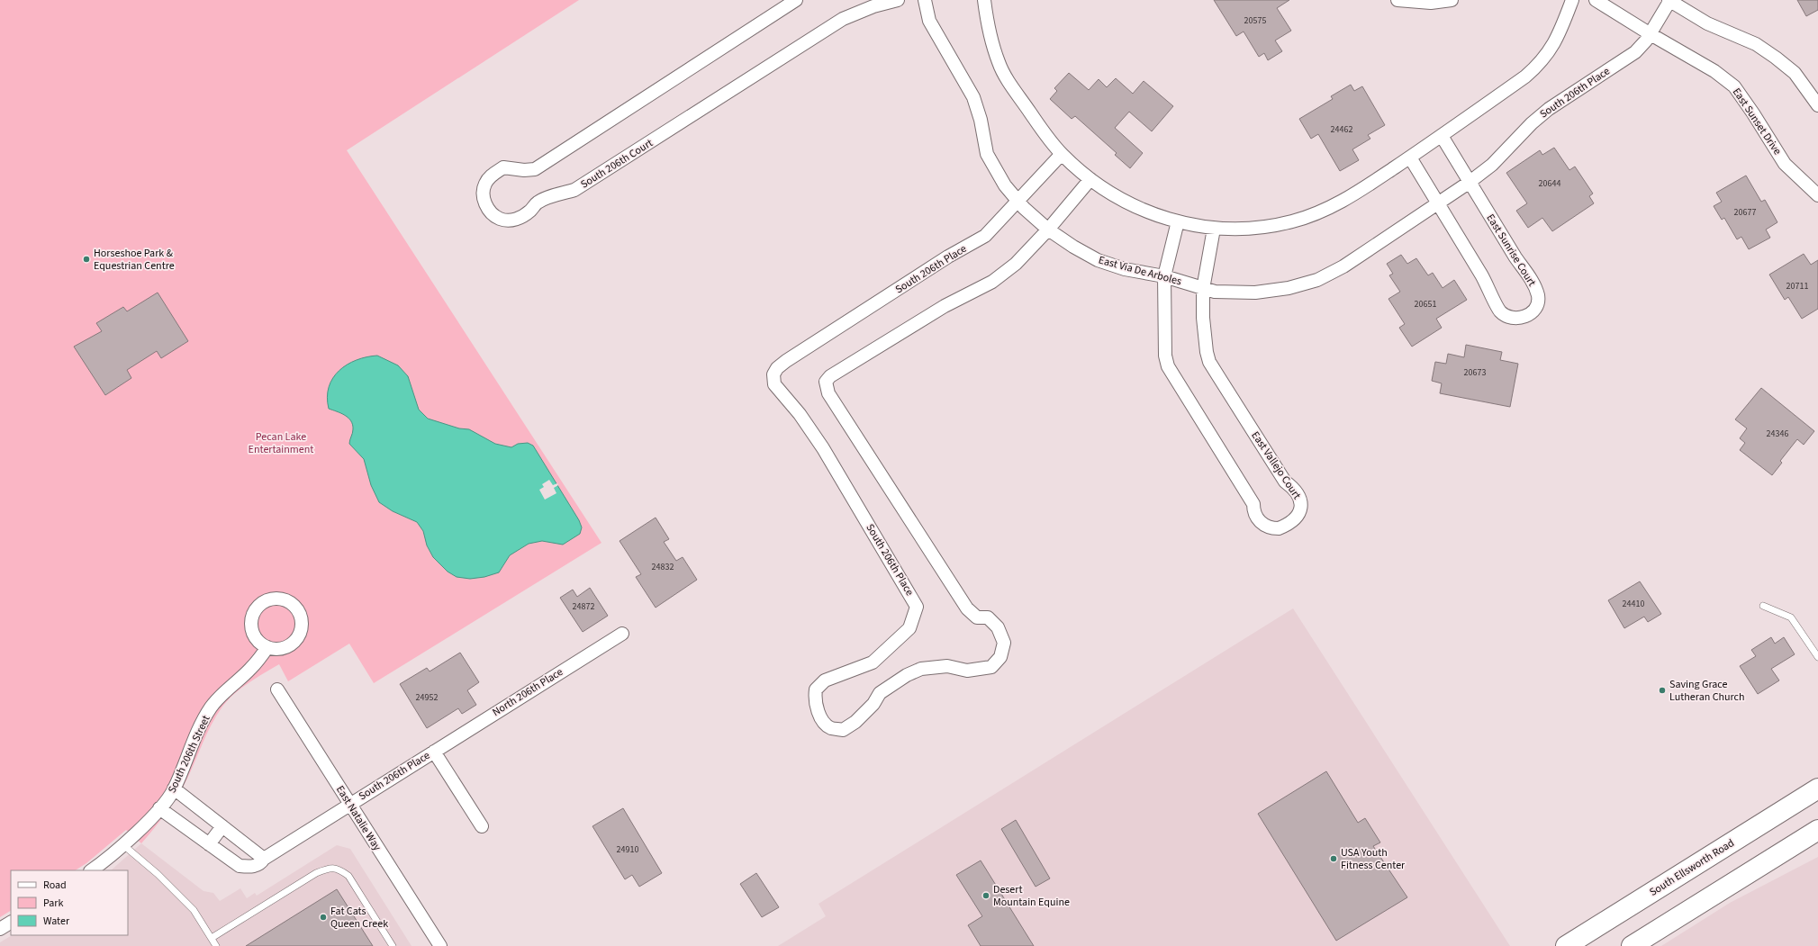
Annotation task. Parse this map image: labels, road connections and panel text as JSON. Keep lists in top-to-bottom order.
{
  "streets": {
    "main road": ["South Ellsworth Road"],
    "street": [
      "South 206th Place",
      "East Sunset Drive",
      "South 206th Court",
      "East Sunrise Court",
      "East Via De Arboles",
      "East Vallejo Court",
      "North 206th Place",
      "South 206th Street",
      "East Natalie Way"
    ]
  },
  "crossings": [
    ["South 206th Place", "East Sunset Drive"],
    ["South 206th Place", "East Sunrise Court"],
    ["South 206th Place", "East Via De Arboles"],
    ["South 206th Place", "North 206th Place"],
    ["South 206th Place", "South 206th Street"],
    ["South 206th Place", "East Natalie Way"],
    ["East Sunrise Court", "East Via De Arboles"],
    ["East Via De Arboles", "East Vallejo Court"]
  ],
  "parks": ["Pecan Lake Entertainment"],
  "places": [
    "Horseshoe Park & Equestrian Centre",
    "Saving Grace Lutheran Church",
    "USA Youth Fitness Center",
    "Desert Mountain Equine",
    "Fat Cats Queen Creek"
  ],
  "house_numbers": [
    "20575",
    "24462",
    "20644",
    "20677",
    "20711",
    "20651",
    "20673",
    "24346",
    "24832",
    "24410",
    "24872",
    "24952",
    "24910"
  ],
  "legend": ["Road", "Park", "Water"]
}
